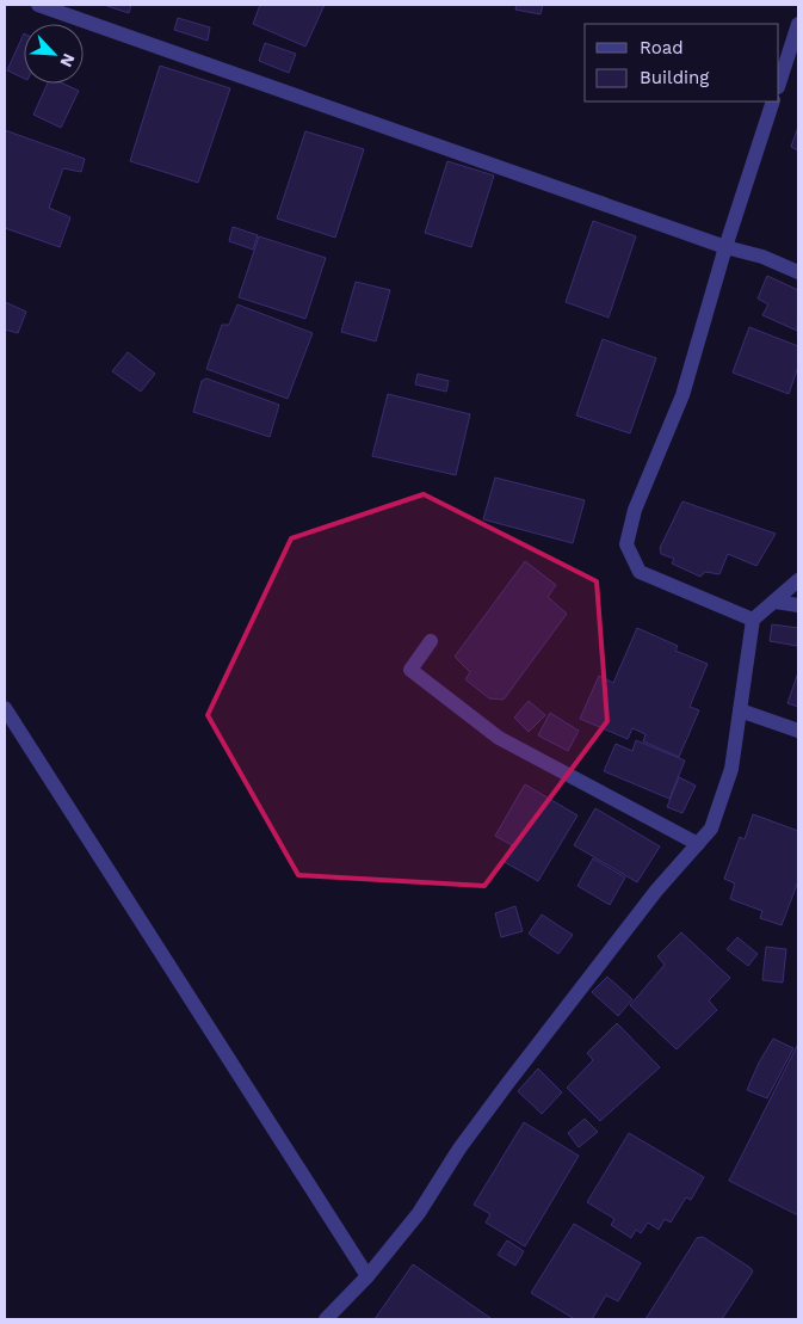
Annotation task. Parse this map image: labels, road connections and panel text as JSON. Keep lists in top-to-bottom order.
{
  "legend": ["Road", "Building"],
  "north": "bottom right"
}
